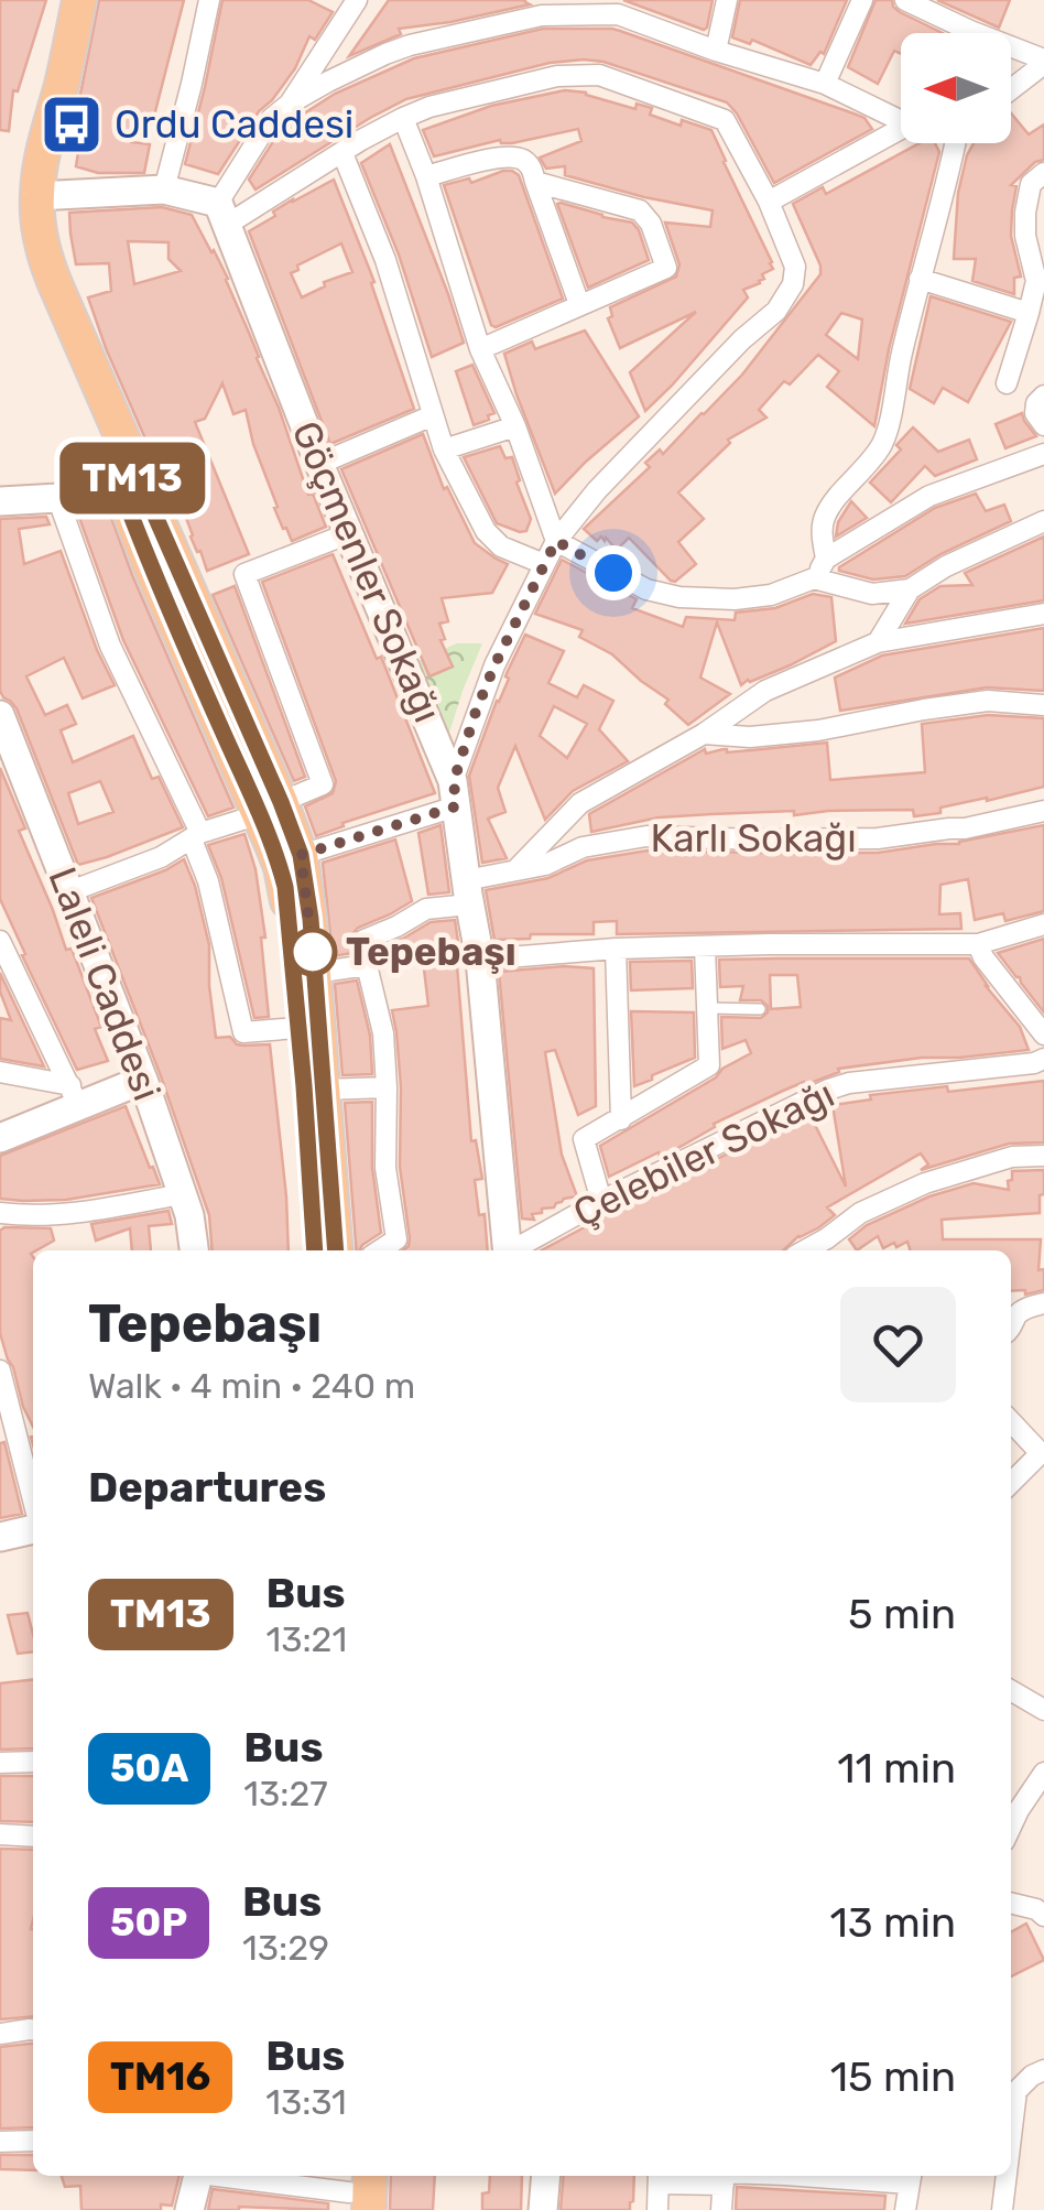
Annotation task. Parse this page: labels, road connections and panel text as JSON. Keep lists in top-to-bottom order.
{
  "streets": {
    "street": [
      "Göçmenler Sokağı",
      "Karlı Sokağı",
      "Laleli Caddesi",
      "Çelebiler Sokağı"
    ]
  },
  "crossings": [
    ["Göçmenler Sokağı", "Karlı Sokağı"]
  ],
  "places": {
    "bus stop": ["Ordu Caddesi"],
    "other": ["Tepebaşı"]
  },
  "lines": ["bus line TM13"],
  "north": "left",
  "page": {
    "on_map": "TM13",
    "heading": [
      ["Tepebaşı", "Walk · 4 min · 240 m"],
      "Departures"
    ],
    "list": [
      {
        "mark": "TM13",
        "name": "Bus",
        "note": "13:21",
        "value": "5 min"
      },
      {
        "mark": "50A",
        "name": "Bus",
        "note": "13:27",
        "value": "11 min"
      },
      {
        "mark": "50P",
        "name": "Bus",
        "note": "13:29",
        "value": "13 min"
      },
      {
        "mark": "TM16",
        "name": "Bus",
        "note": "13:31",
        "value": "15 min"
      }
    ]
  }
}
